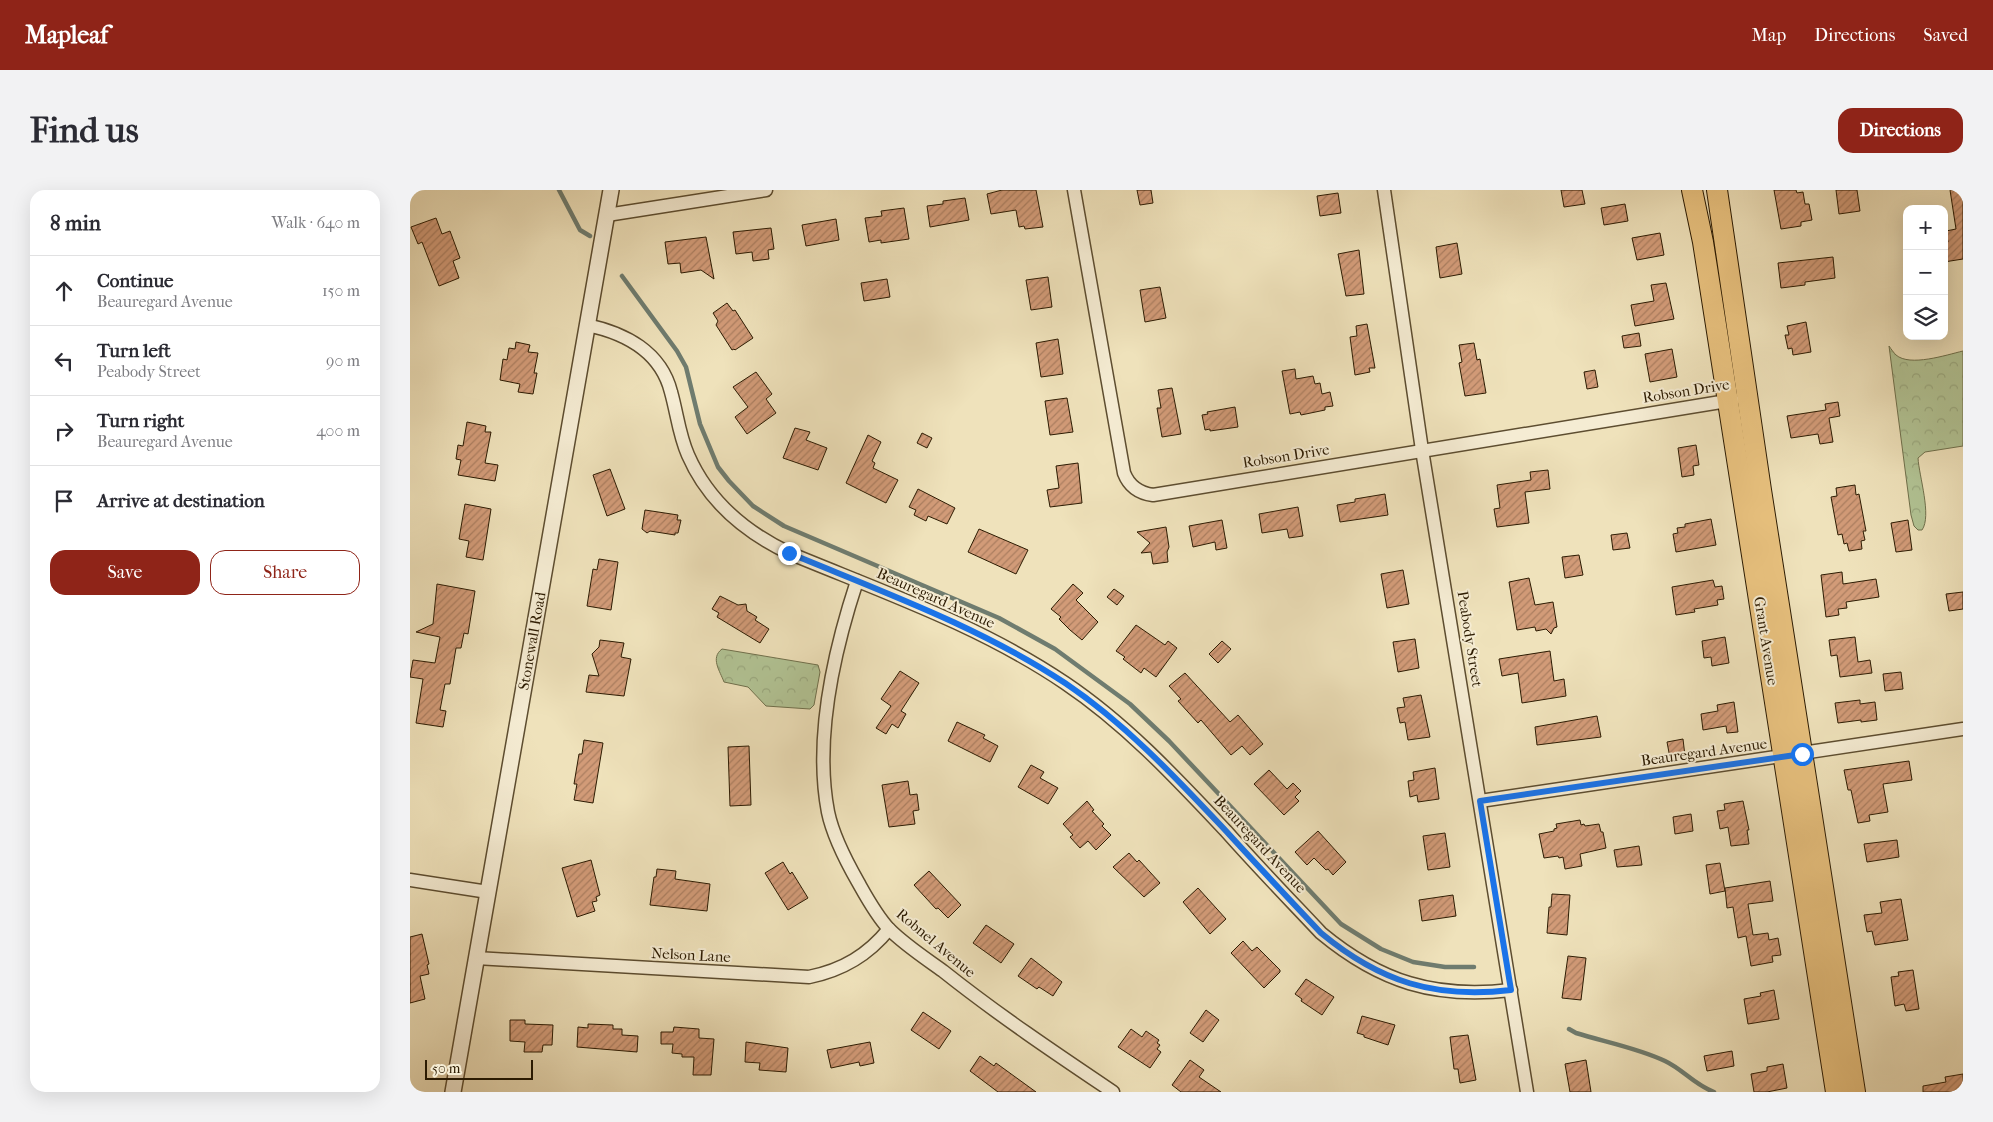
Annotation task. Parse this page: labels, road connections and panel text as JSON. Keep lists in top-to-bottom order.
{
  "streets": {
    "main road": ["Grant Avenue"],
    "street": [
      "Robson Drive",
      "Beauregard Avenue",
      "Peabody Street",
      "Stonewall Road",
      "Robnel Avenue",
      "Nelson Lane"
    ]
  },
  "crossings": [
    ["Robson Drive", "Peabody Street"],
    ["Robson Drive", "Grant Avenue"],
    ["Beauregard Avenue", "Peabody Street"],
    ["Beauregard Avenue", "Stonewall Road"],
    ["Beauregard Avenue", "Grant Avenue"],
    ["Beauregard Avenue", "Robnel Avenue"],
    ["Stonewall Road", "Nelson Lane"],
    ["Robnel Avenue", "Nelson Lane"]
  ],
  "scale_bar": "50 m",
  "page": {
    "header": "Mapleaf",
    "nav": ["Map", "Directions", "Saved"],
    "buttons": [
      "Directions",
      ["Save", "Share"]
    ],
    "title": "Find us",
    "heading": ["8 min", "Walk · 640 m"],
    "map_buttons": ["+", "−"],
    "list": [
      ["Continue", "Beauregard Avenue", "150 m"],
      ["Turn left", "Peabody Street", "90 m"],
      ["Turn right", "Beauregard Avenue", "400 m"],
      "Arrive at destination"
    ],
    "scale": "50 m"
  }
}
